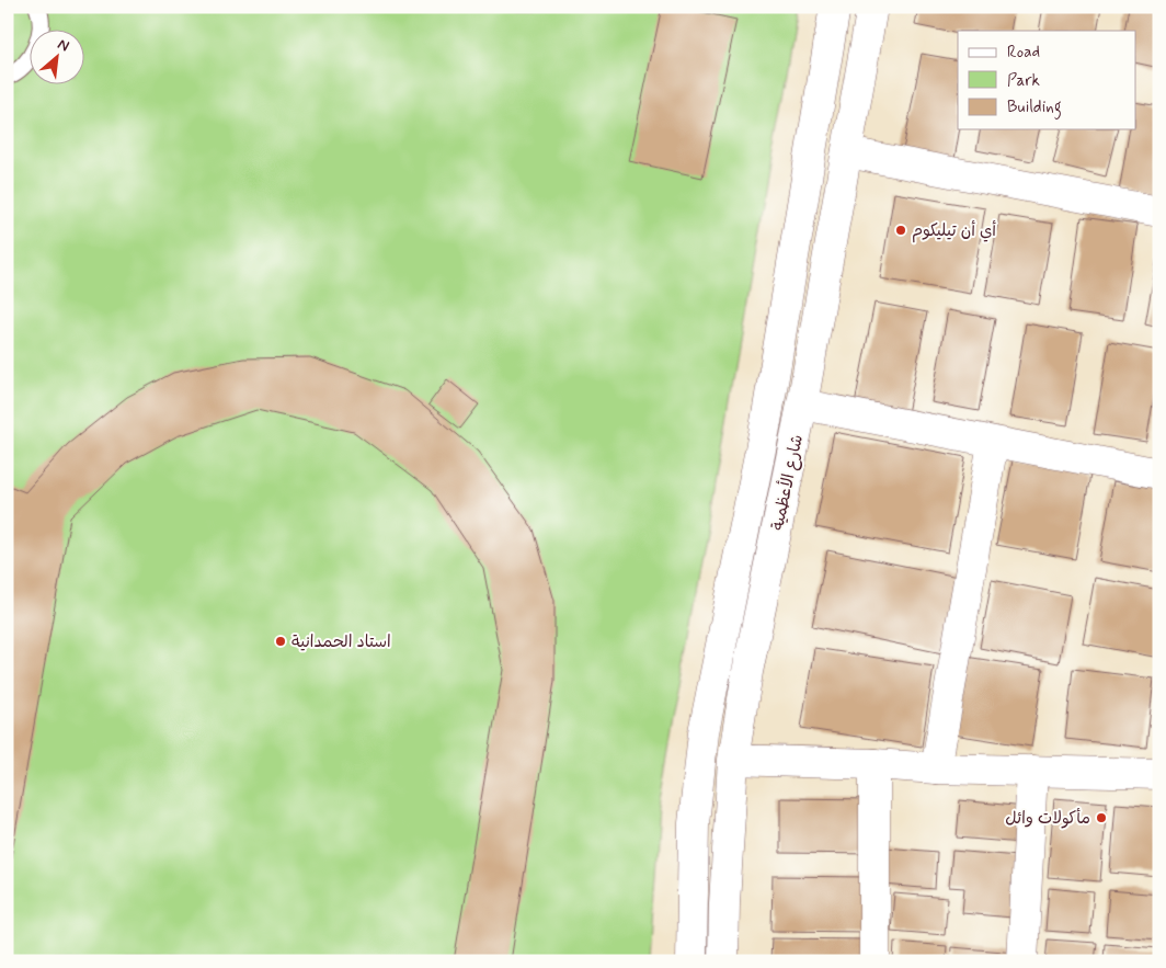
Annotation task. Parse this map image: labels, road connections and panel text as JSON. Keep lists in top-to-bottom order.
{
  "streets": {
    "street": ["شارع الأعظمية"]
  },
  "places": ["أي أن تيليكوم", "استاد الحمدانية", "مأكولات وائل"],
  "legend": ["Road", "Park", "Building"],
  "north": "top right"
}
